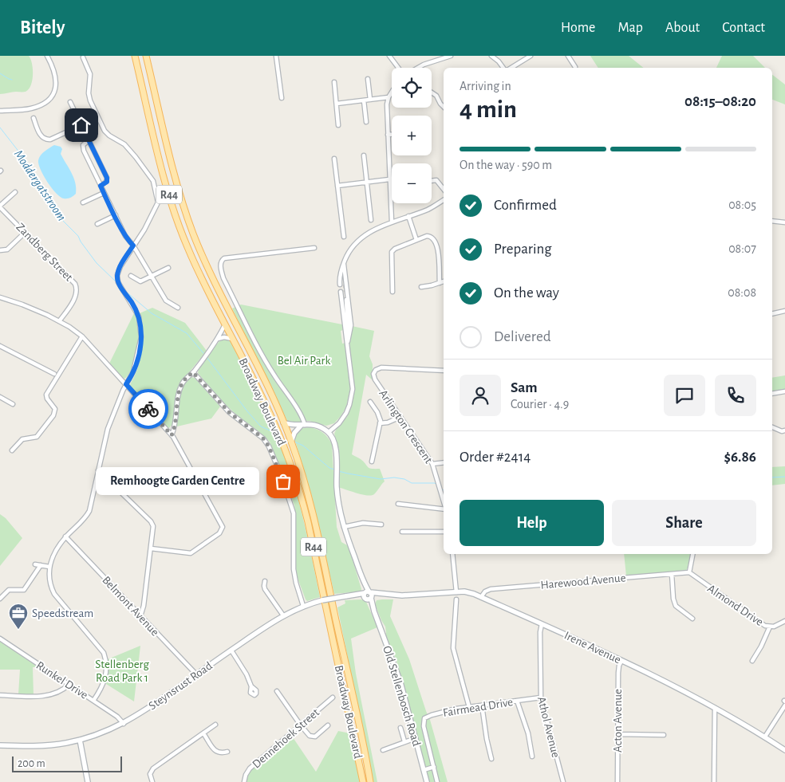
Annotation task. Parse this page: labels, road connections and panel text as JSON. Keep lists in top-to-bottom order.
{
  "streets": {
    "main road": ["R44", "Broadway Boulevard"],
    "street": [
      "Zandberg Street",
      "Arlington Crescent",
      "Harewood Avenue",
      "Almond Drive",
      "Belmont Avenue",
      "Irene Avenue",
      "Runkel Drive",
      "Steynsrust Road",
      "Old Stellenbosch Road",
      "Fairmead Drive",
      "Acton Avenue",
      "Athol Avenue",
      "Dennehoek Street"
    ]
  },
  "crossings": [
    ["Harewood Avenue", "Almond Drive"],
    ["Harewood Avenue", "Irene Avenue"],
    ["Belmont Avenue", "Steynsrust Road"],
    ["Irene Avenue", "Steynsrust Road"],
    ["Irene Avenue", "Old Stellenbosch Road"],
    ["Irene Avenue", "Acton Avenue"],
    ["Irene Avenue", "Athol Avenue"],
    ["Runkel Drive", "Steynsrust Road"],
    ["Steynsrust Road", "Old Stellenbosch Road"],
    ["Fairmead Drive", "Athol Avenue"]
  ],
  "water": ["Moddergatstroom"],
  "parks": ["Bel Air Park", "Stellenberg Road Park 1"],
  "places": {
    "other": ["Remhoogte Garden Centre"],
    "office": ["Speedstream"]
  },
  "scale_bar": "200 m",
  "page": {
    "header": "Bitely",
    "nav": [
      "Home",
      "Map",
      "About",
      "Contact"
    ],
    "map_buttons": ["+", "−"],
    "heading": ["4 min", "Arriving in", "08:15–08:20"],
    "panel": [
      "Sam",
      "Courier · 4.9",
      "Order #2414",
      "$6.86"
    ],
    "bar": "On the way · 590 m",
    "list": [
      ["Confirmed", "08:05"],
      ["Preparing", "08:07"],
      ["On the way", "08:08"],
      "Delivered"
    ],
    "bubble": "Remhoogte Garden Centre",
    "buttons": ["Help", "Share"],
    "scale": "200 m"
  }
}
